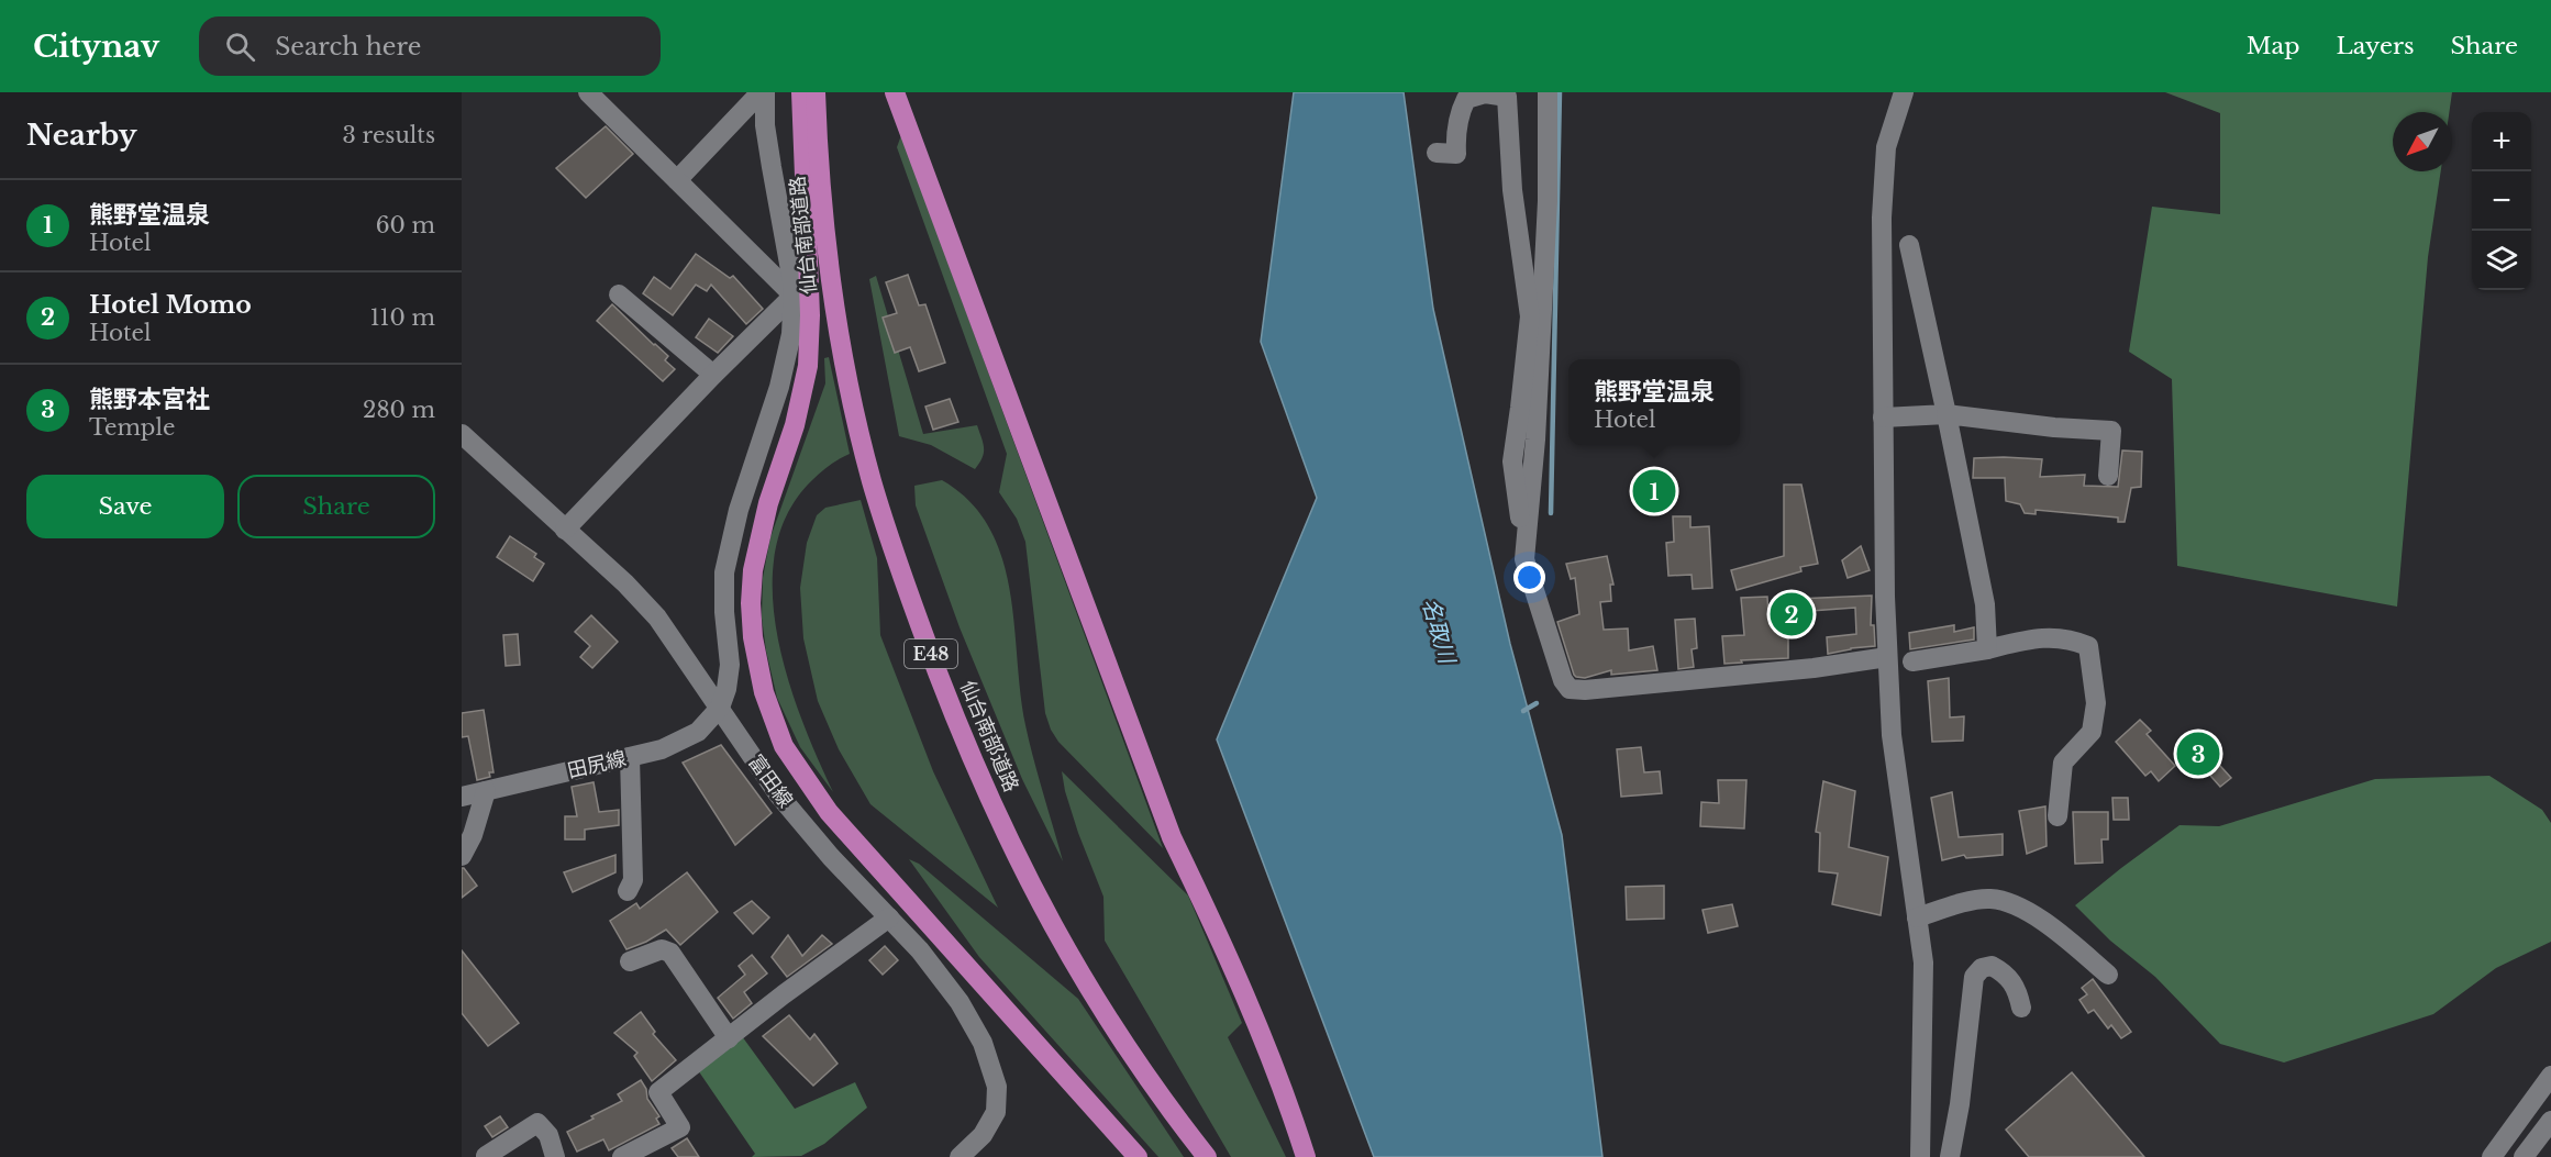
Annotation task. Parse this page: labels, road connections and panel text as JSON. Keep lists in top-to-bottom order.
{
  "streets": {
    "highway": ["仙台南部道路", "E48"],
    "street": ["田尻線", "富田線"]
  },
  "crossings": [
    ["田尻線", "富田線"]
  ],
  "water": ["名取川"],
  "north": "bottom left",
  "page": {
    "header": "Citynav",
    "search": "Search here",
    "nav": ["Map", "Layers", "Share"],
    "heading": ["Nearby", "3 results"],
    "map_buttons": ["+", "−"],
    "list": [
      {
        "mark": "1",
        "name": "熊野堂温泉",
        "note": "Hotel",
        "value": "60 m"
      },
      {
        "mark": "2",
        "name": "Hotel Momo",
        "note": "Hotel",
        "value": "110 m"
      },
      {
        "mark": "3",
        "name": "熊野本宮社",
        "note": "Temple",
        "value": "280 m"
      }
    ],
    "popup": ["熊野堂温泉", "Hotel"],
    "buttons": ["Save", "Share"],
    "pins": ["1", "2", "3"]
  }
}
